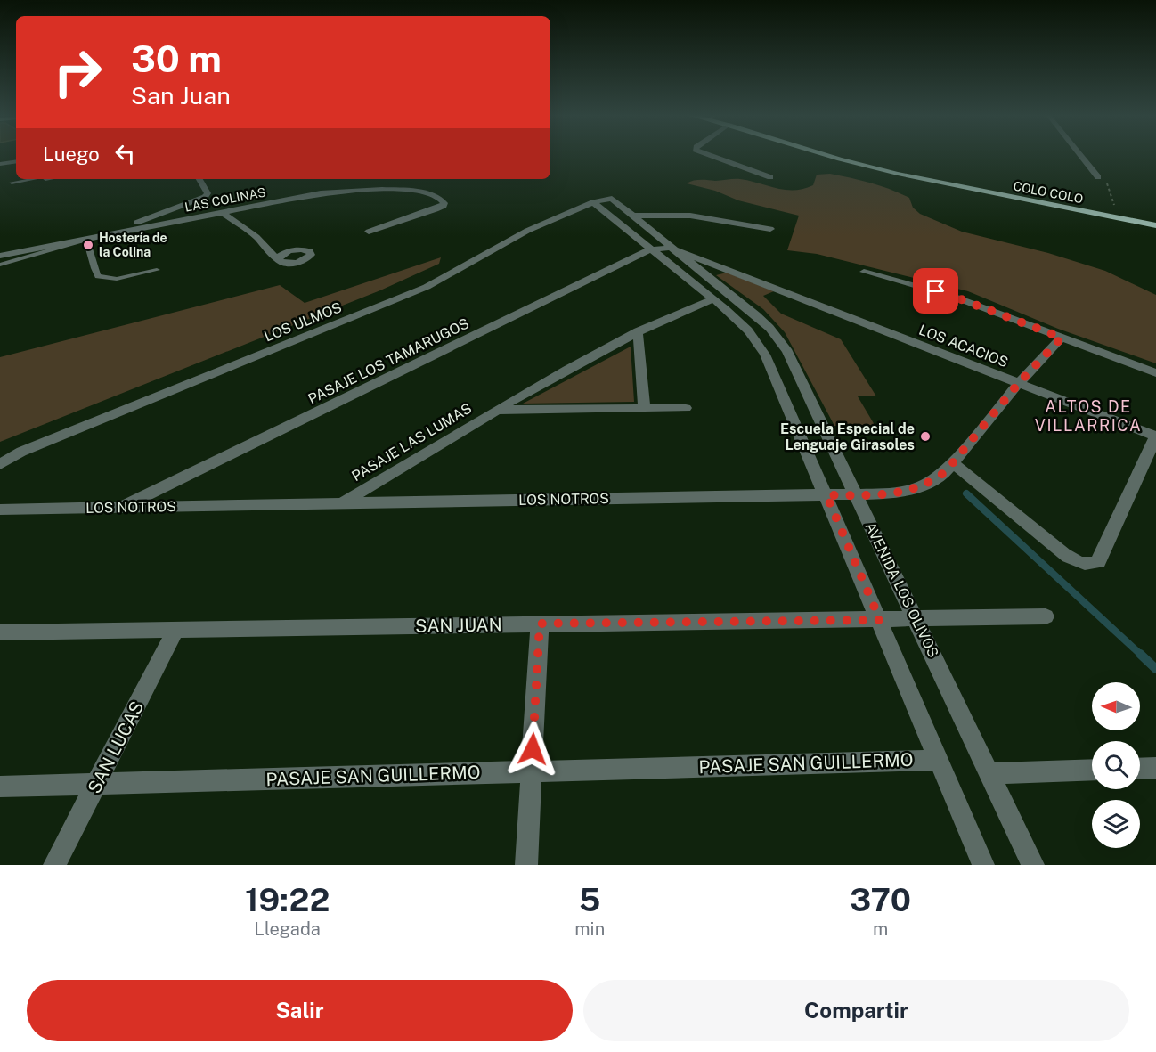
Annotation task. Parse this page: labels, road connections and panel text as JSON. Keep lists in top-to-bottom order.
{
  "streets": {
    "main road": ["COLO COLO"],
    "street": [
      "LAS COLINAS",
      "LOS ULMOS",
      "LOS ACACIOS",
      "PASAJE LOS TAMARUGOS",
      "PASAJE LAS LUMAS",
      "LOS NOTROS",
      "AVENIDA LOS OLIVOS",
      "SAN JUAN",
      "SAN LUCAS",
      "PASAJE SAN GUILLERMO"
    ]
  },
  "crossings": [
    ["LOS ULMOS", "AVENIDA LOS OLIVOS"],
    ["LOS ACACIOS", "PASAJE LOS TAMARUGOS"],
    ["LOS ACACIOS", "LOS NOTROS"],
    ["LOS ACACIOS", "AVENIDA LOS OLIVOS"],
    ["PASAJE LOS TAMARUGOS", "LOS NOTROS"],
    ["PASAJE LOS TAMARUGOS", "AVENIDA LOS OLIVOS"],
    ["PASAJE LAS LUMAS", "LOS NOTROS"],
    ["PASAJE LAS LUMAS", "AVENIDA LOS OLIVOS"],
    ["LOS NOTROS", "AVENIDA LOS OLIVOS"],
    ["AVENIDA LOS OLIVOS", "SAN JUAN"],
    ["AVENIDA LOS OLIVOS", "PASAJE SAN GUILLERMO"],
    ["SAN JUAN", "SAN LUCAS"],
    ["SAN LUCAS", "PASAJE SAN GUILLERMO"]
  ],
  "districts": ["ALTOS DE VILLARRICA"],
  "places": ["Hostería de la Colina", "Escuela Especial de Lenguaje Girasoles"],
  "north": "left",
  "page": {
    "turn": ["30 m", "San Juan"],
    "then": "Luego",
    "eta": [
      "19:22",
      "Llegada",
      "5",
      "min",
      "370",
      "m"
    ],
    "buttons": ["Salir", "Compartir"]
  }
}
